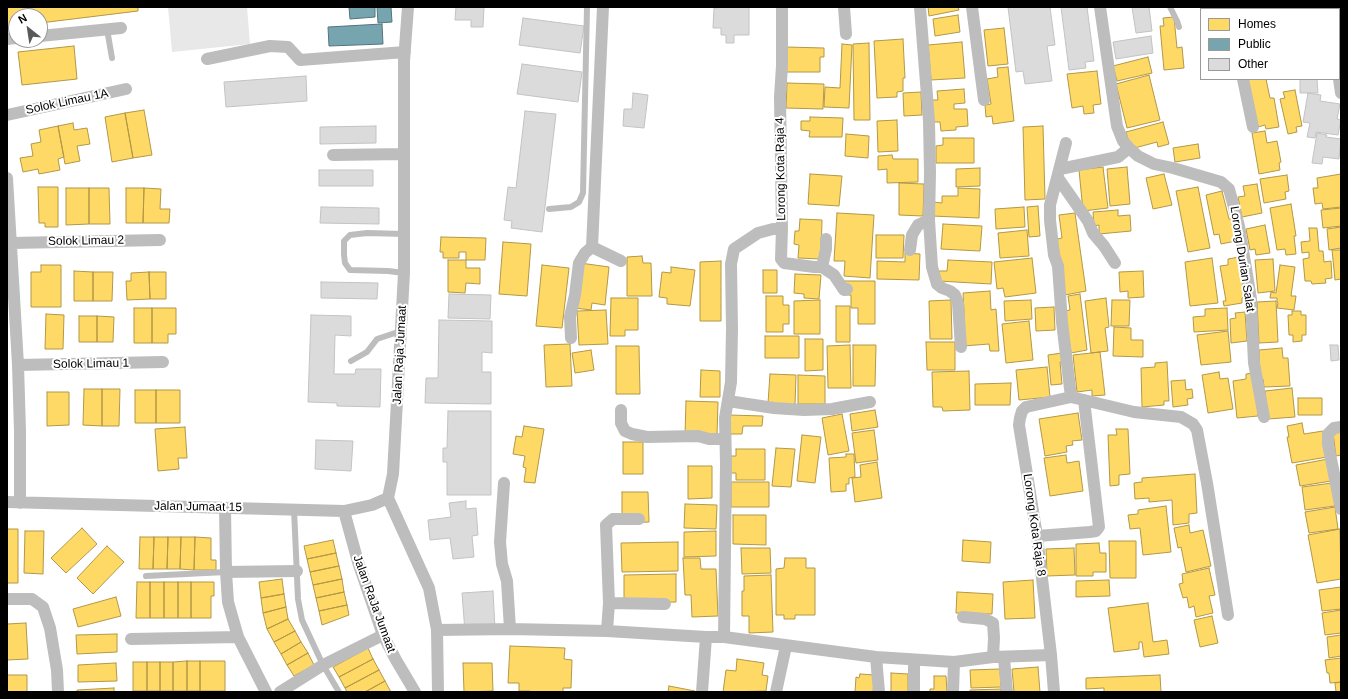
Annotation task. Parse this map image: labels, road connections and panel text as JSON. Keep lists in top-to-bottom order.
{
  "streets": {
    "street": [
      "Solok Limau 1A",
      "Lorong Kota Raja 4",
      "Solok Limau 2",
      "Lorong Durian Salat",
      "Jalan Raja Jumaat",
      "Solok Limau 1",
      "Jalan Jumaat 15",
      "Lorong Kota Raja 8",
      "Jalan RaJa Jumaat"
    ]
  },
  "crossings": [
    ["Jalan Raja Jumaat", "Jalan Jumaat 15"],
    ["Jalan Jumaat 15", "Jalan RaJa Jumaat"]
  ],
  "legend": ["Homes", "Public", "Other"],
  "north": "top left"
}
